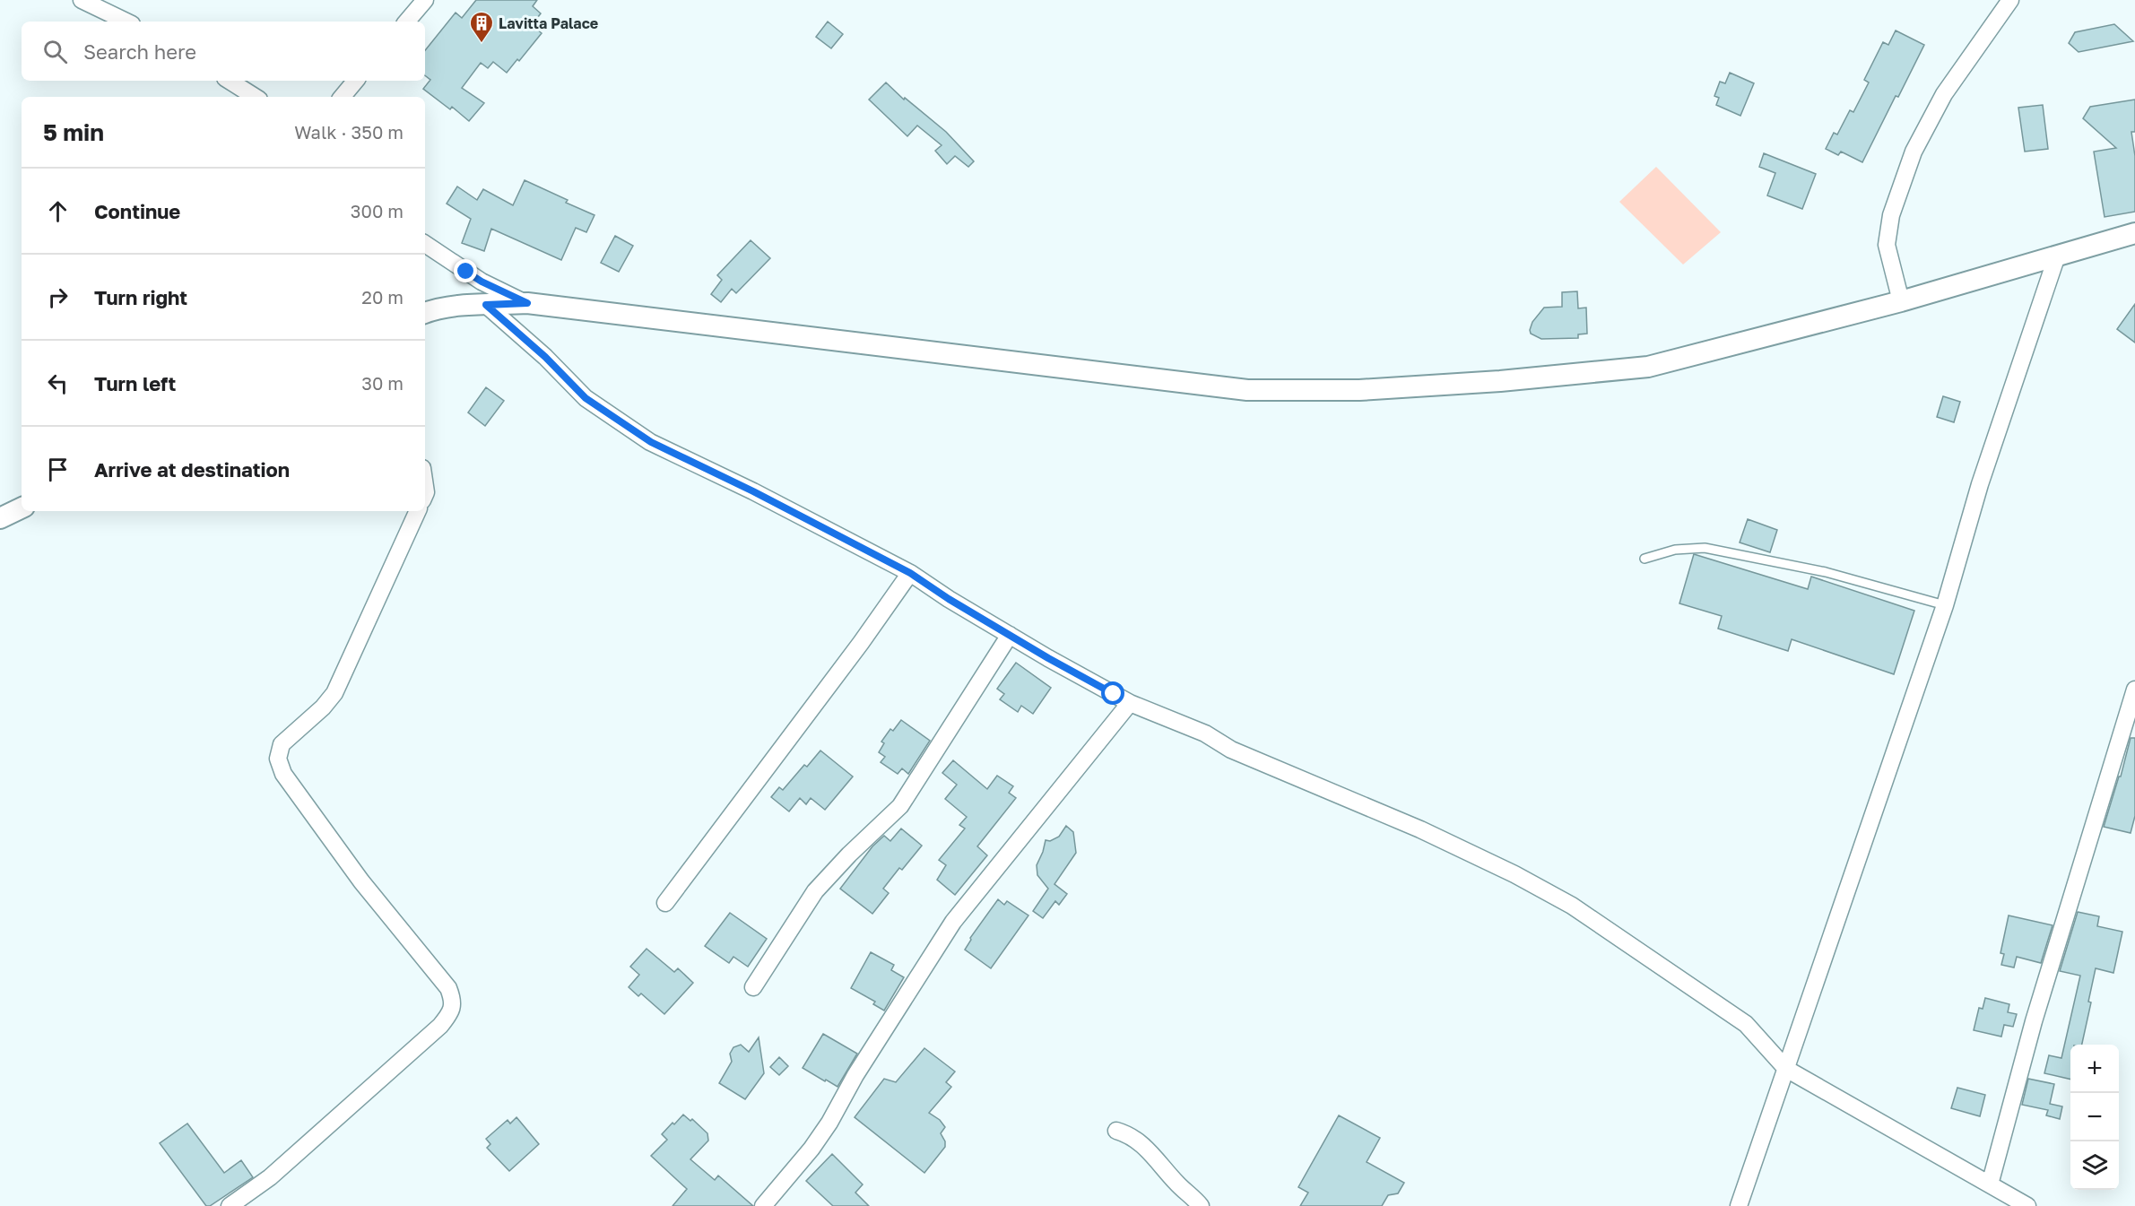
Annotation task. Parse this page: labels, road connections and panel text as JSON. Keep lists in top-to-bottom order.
{
  "places": {
    "building": ["Lavitta Palace"]
  },
  "page": {
    "search": "Search here",
    "heading": ["5 min", "Walk · 350 m"],
    "list": [
      ["Continue", "300 m"],
      ["Turn right", "20 m"],
      ["Turn left", "30 m"],
      "Arrive at destination"
    ],
    "map_buttons": ["+", "−"]
  }
}
